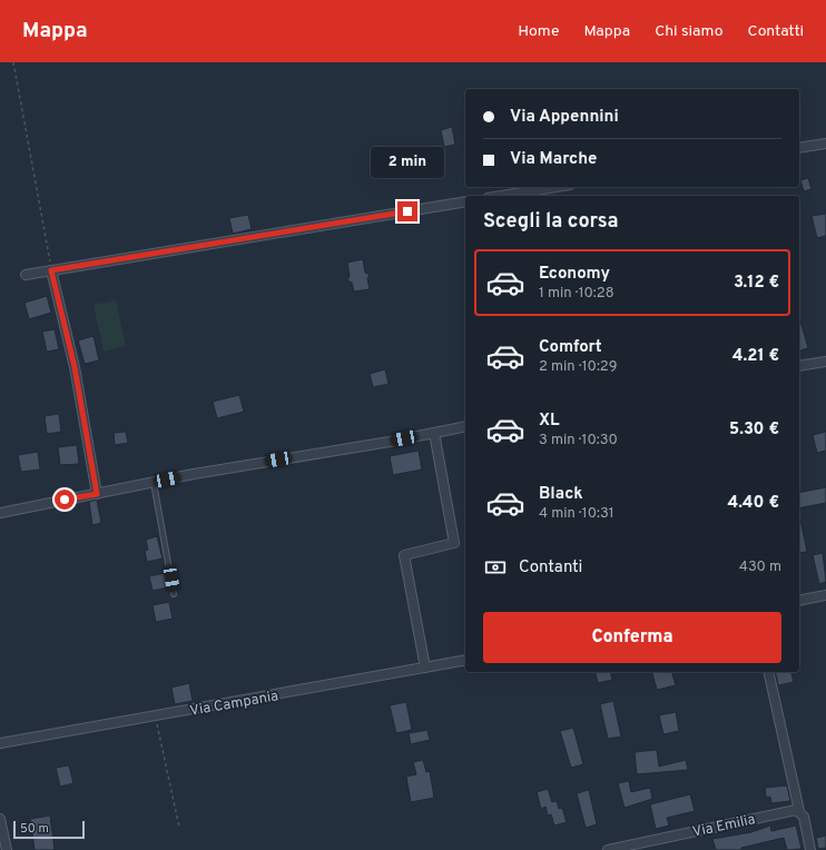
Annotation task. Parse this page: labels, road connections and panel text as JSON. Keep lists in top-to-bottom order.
{
  "streets": {
    "street": ["Via Campania", "Via Emilia"]
  },
  "scale_bar": "50 m",
  "page": {
    "header": "Mappa",
    "nav": [
      "Home",
      "Mappa",
      "Chi siamo",
      "Contatti"
    ],
    "banner": ["Via Appennini", "Via Marche"],
    "bubble": "2 min",
    "heading": "Scegli la corsa",
    "list": [
      {
        "name": "Economy",
        "note": "1 min · 10:28",
        "value": "3.12 €"
      },
      {
        "name": "Comfort",
        "note": "2 min · 10:29",
        "value": "4.21 €"
      },
      {
        "name": "XL",
        "note": "3 min · 10:30",
        "value": "5.30 €"
      },
      {
        "name": "Black",
        "note": "4 min · 10:31",
        "value": "4.40 €"
      }
    ],
    "pay": ["Contanti", "430 m"],
    "buttons": "Conferma",
    "scale": "50 m"
  }
}
